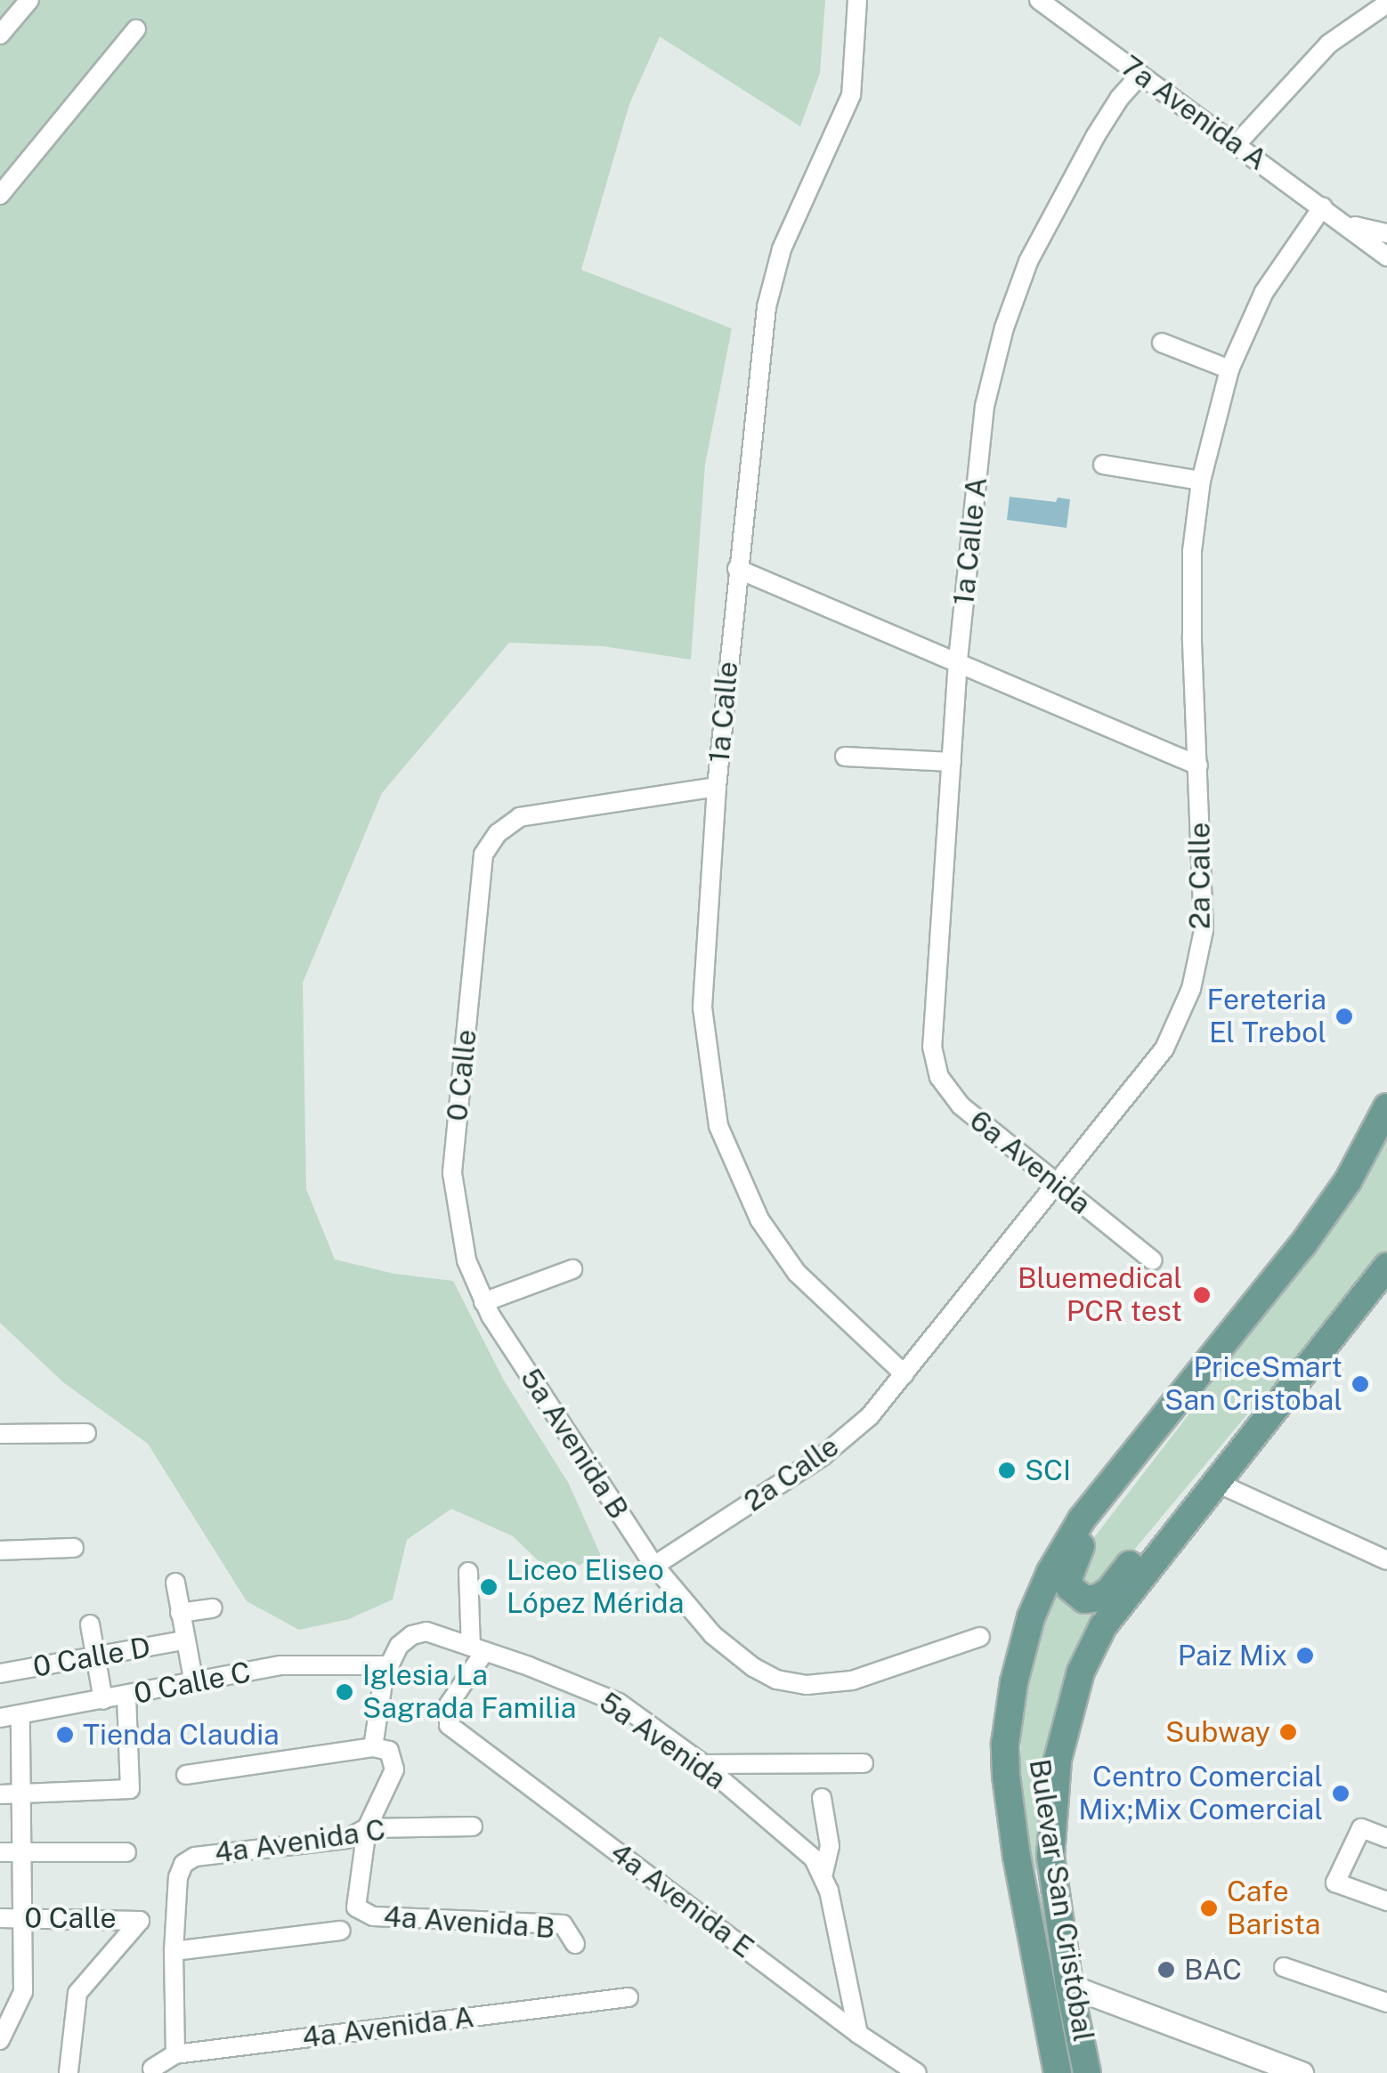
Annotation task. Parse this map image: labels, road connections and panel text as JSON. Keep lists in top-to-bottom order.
{
  "streets": {
    "main road": ["Bulevar San Cristóbal"],
    "street": [
      "7a Avenida A",
      "1a Calle A",
      "1a Calle",
      "2a Calle",
      "0 Calle",
      "6a Avenida",
      "5a Avenida B",
      "0 Calle D",
      "0 Calle C",
      "5a Avenida",
      "4a Avenida C",
      "4a Avenida E",
      "4a Avenida B",
      "4a Avenida A"
    ]
  },
  "crossings": [
    ["7a Avenida A", "1a Calle A"],
    ["7a Avenida A", "2a Calle"],
    ["1a Calle A", "6a Avenida"],
    ["1a Calle", "2a Calle"],
    ["1a Calle", "0 Calle"],
    ["2a Calle", "6a Avenida"],
    ["2a Calle", "5a Avenida B"],
    ["0 Calle", "5a Avenida B"],
    ["0 Calle C", "5a Avenida"],
    ["5a Avenida", "4a Avenida E"],
    ["4a Avenida C", "4a Avenida B"]
  ],
  "places": [
    "Fereteria El Trebol",
    "Bluemedical PCR test",
    "PriceSmart San Cristobal",
    "SCI",
    "Liceo Eliseo López Mérida",
    "Paiz Mix",
    "Iglesia La Sagrada Familia",
    "Subway",
    "Tienda Claudia",
    "Centro Comercial Mix;Mix Comercial",
    "Cafe Barista",
    "BAC"
  ]
}
